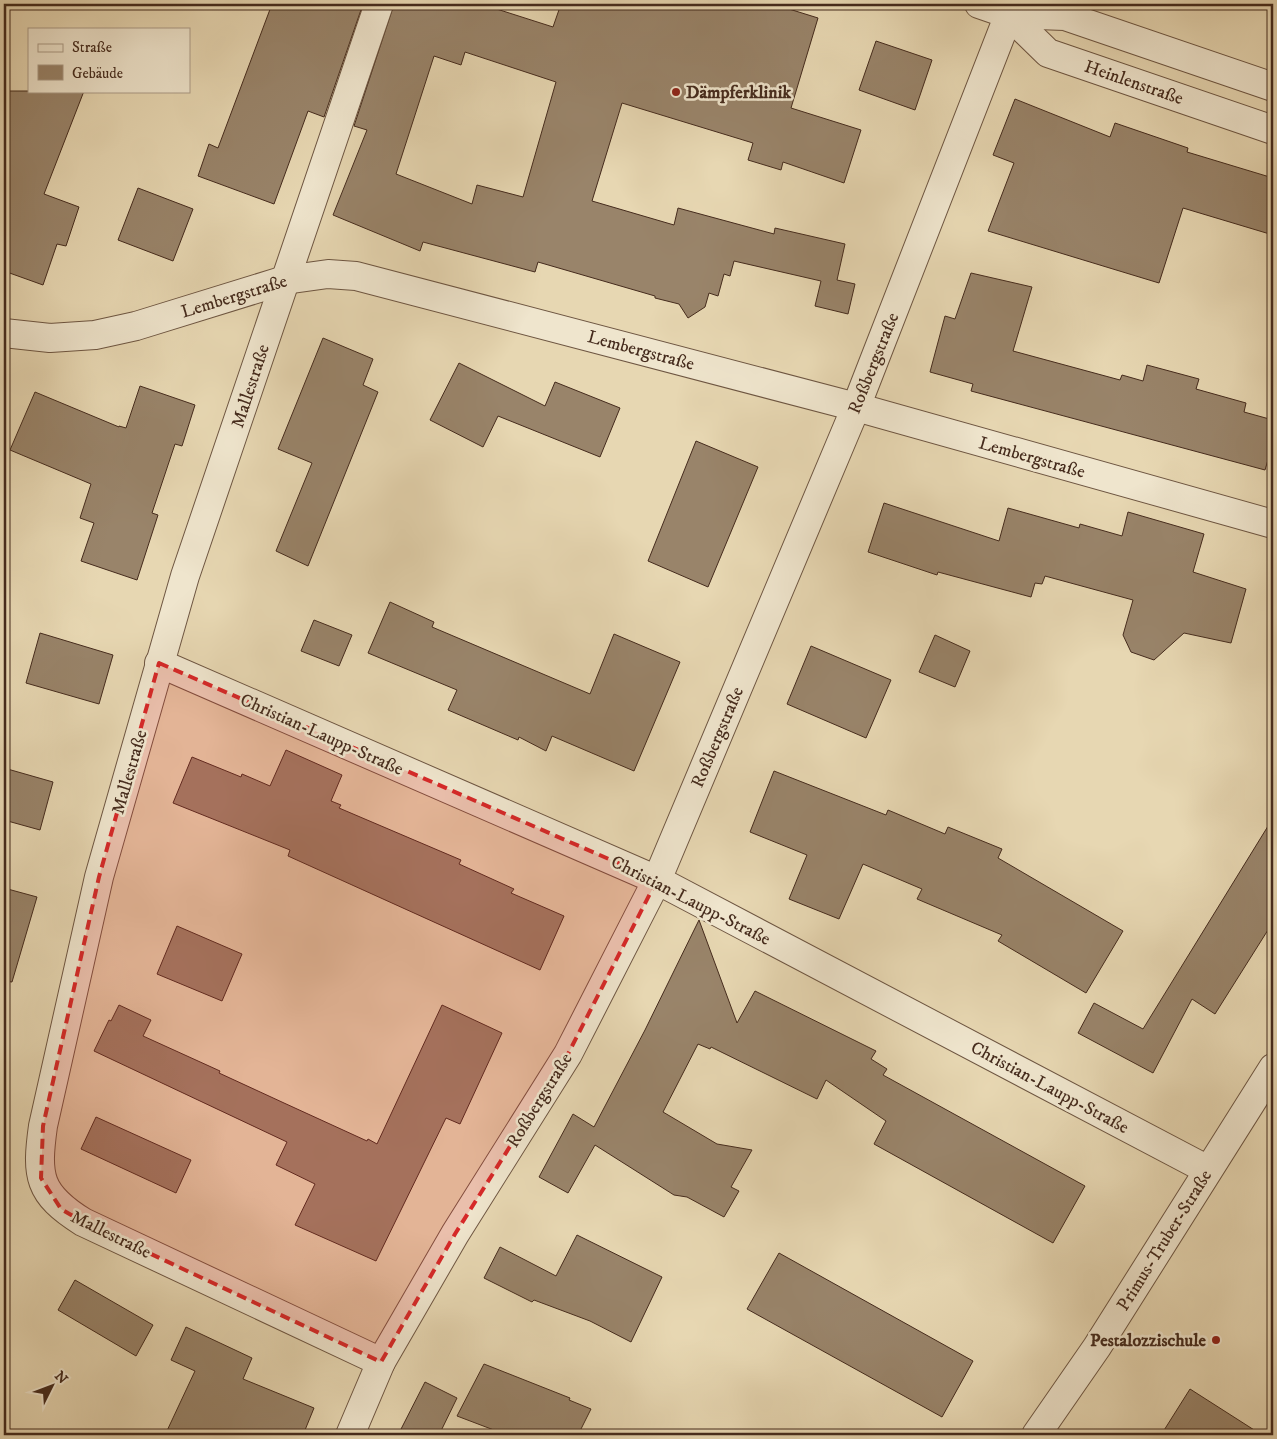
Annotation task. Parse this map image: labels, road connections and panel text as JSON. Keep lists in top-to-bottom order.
{
  "streets": {
    "street": [
      "Heinlenstraße",
      "Lembergstraße",
      "Roßbergstraße",
      "Mallestraße",
      "Christian-Laupp-Straße",
      "Primus-Truber-Straße"
    ]
  },
  "crossings": [
    ["Heinlenstraße", "Roßbergstraße"],
    ["Lembergstraße", "Roßbergstraße"],
    ["Lembergstraße", "Mallestraße"],
    ["Roßbergstraße", "Mallestraße"],
    ["Roßbergstraße", "Christian-Laupp-Straße"],
    ["Mallestraße", "Christian-Laupp-Straße"],
    ["Christian-Laupp-Straße", "Primus-Truber-Straße"]
  ],
  "places": ["Dämpferklinik", "Pestalozzischule"],
  "legend": ["Straße", "Gebäude"],
  "north": "top right"
}
